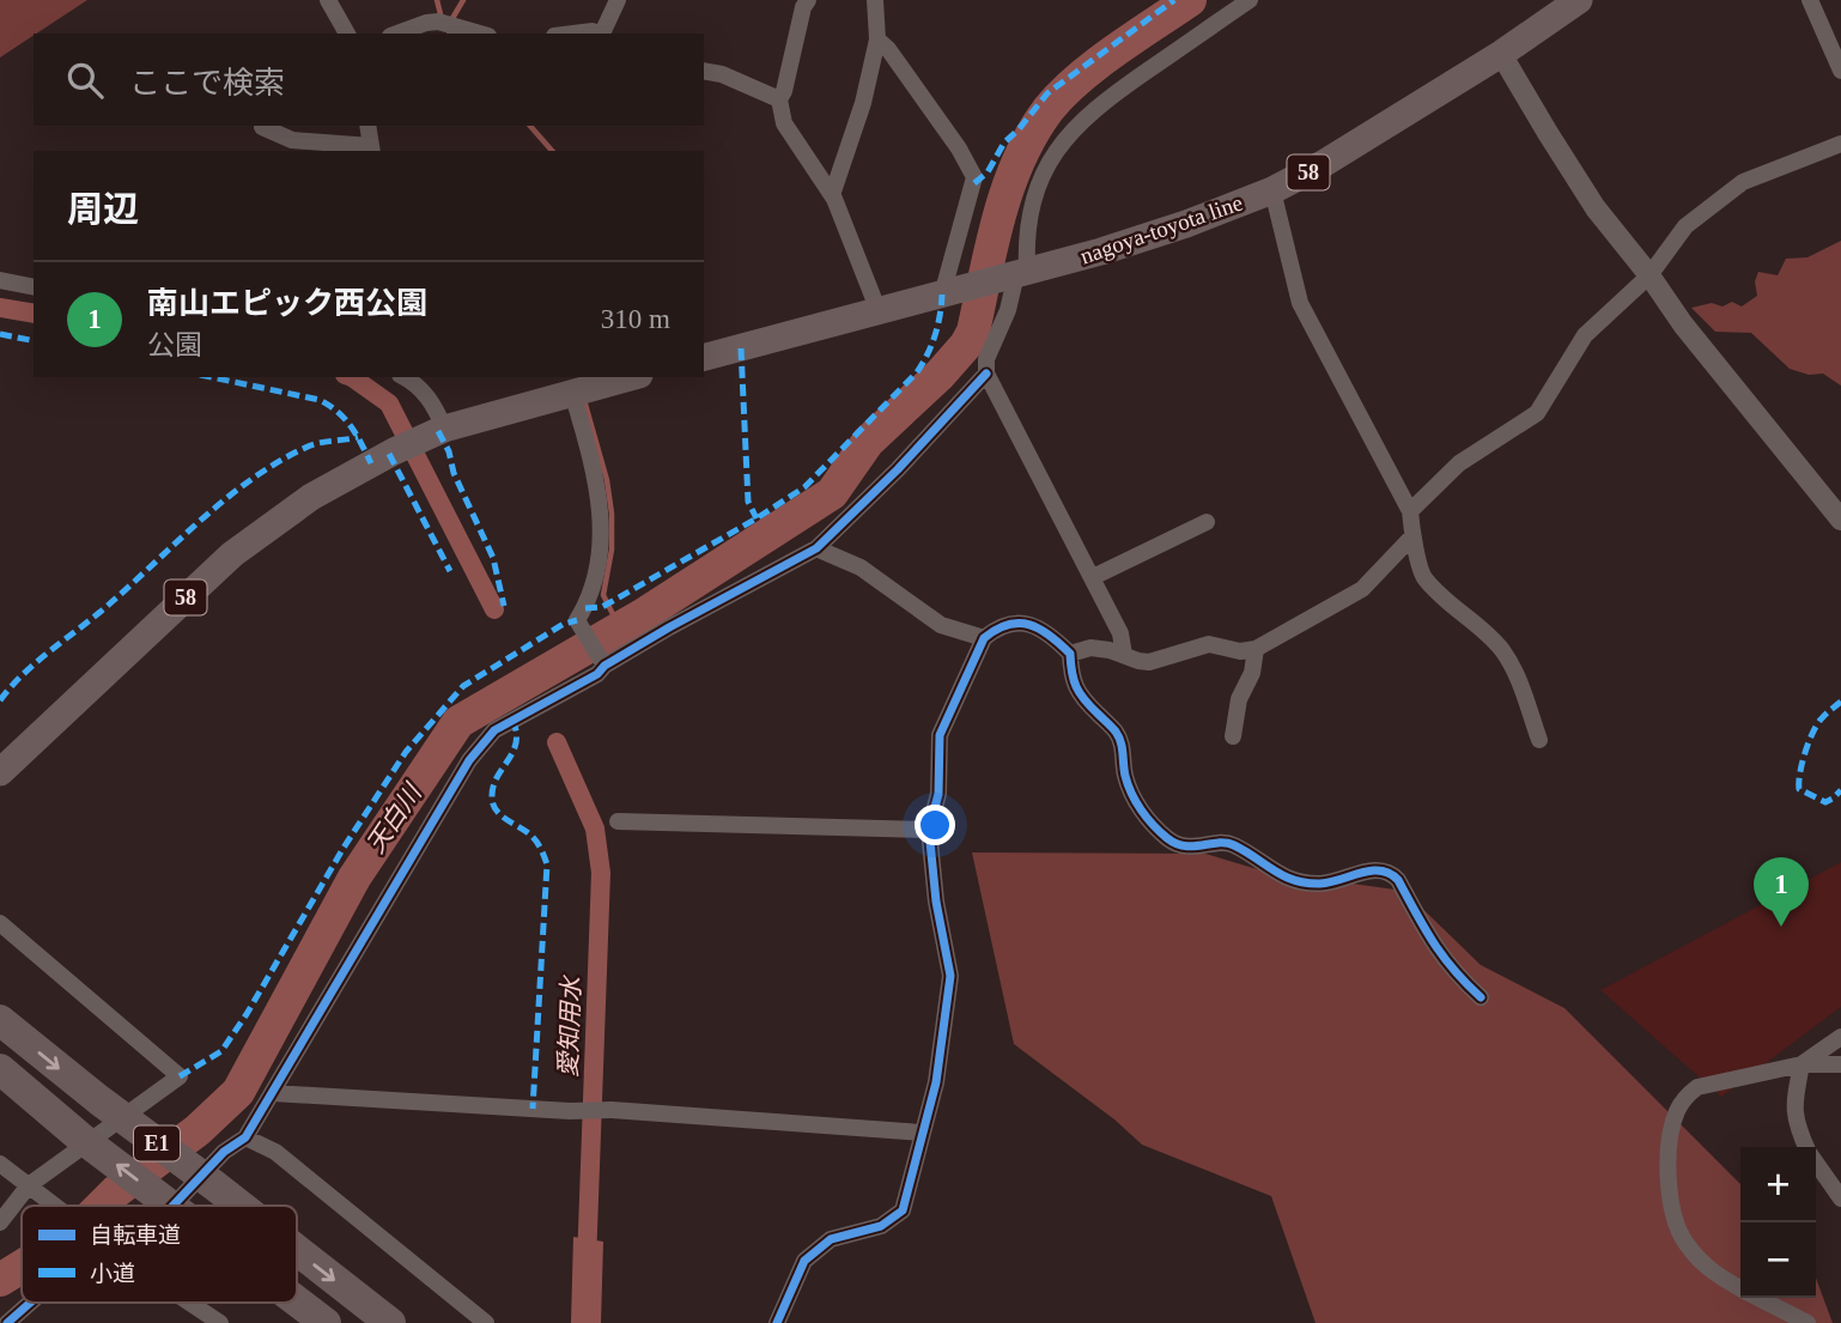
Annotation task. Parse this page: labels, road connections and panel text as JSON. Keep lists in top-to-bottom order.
{
  "streets": {
    "highway": ["E1"],
    "main road": ["58", "nagoya-toyota line"]
  },
  "water": ["天白川", "愛知用水"],
  "legend": ["自転車道", "小道"],
  "page": {
    "search": "ここで検索",
    "heading": "周辺",
    "list": [
      {
        "mark": "1",
        "name": "南山エピック西公園",
        "note": "公園",
        "value": "310 m"
      }
    ],
    "pins": "1",
    "map_buttons": ["+", "−"]
  }
}
